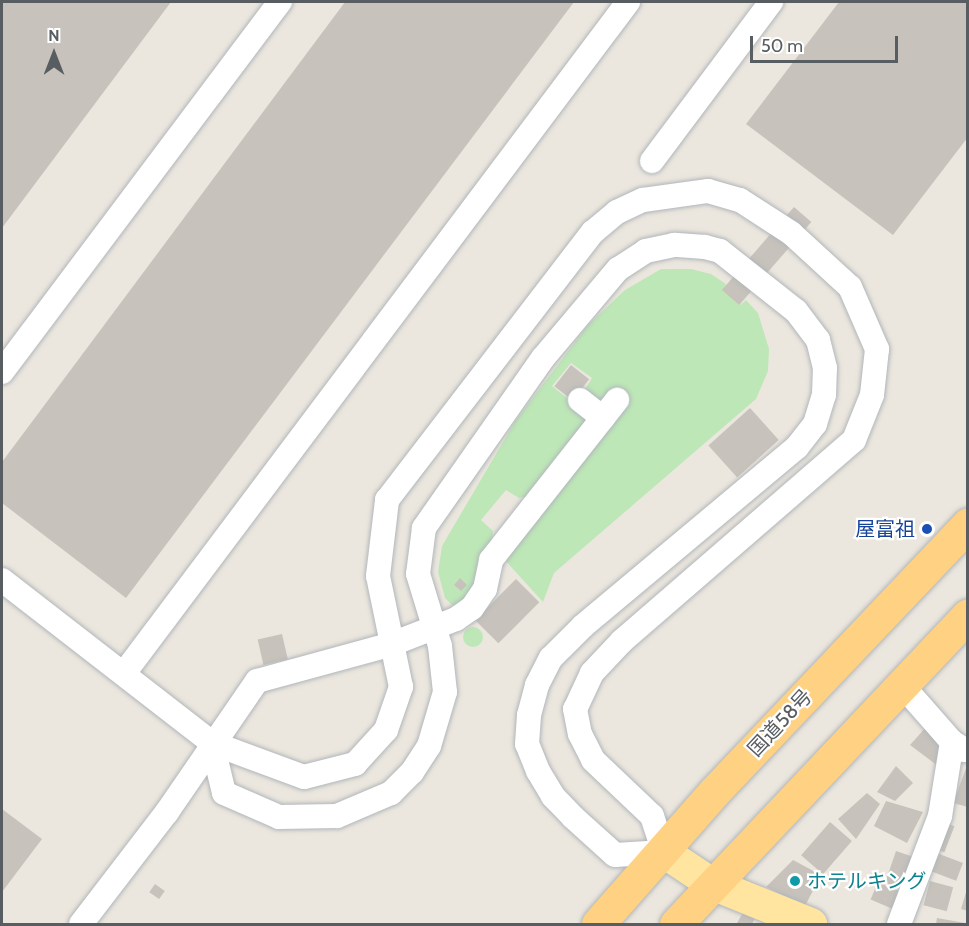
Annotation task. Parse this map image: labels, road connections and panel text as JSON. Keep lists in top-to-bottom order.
{
  "streets": {
    "highway": ["国道58号"]
  },
  "places": ["屋富祖", "ホテルキング"],
  "scale_bar": "50 m",
  "north": "top"
}
